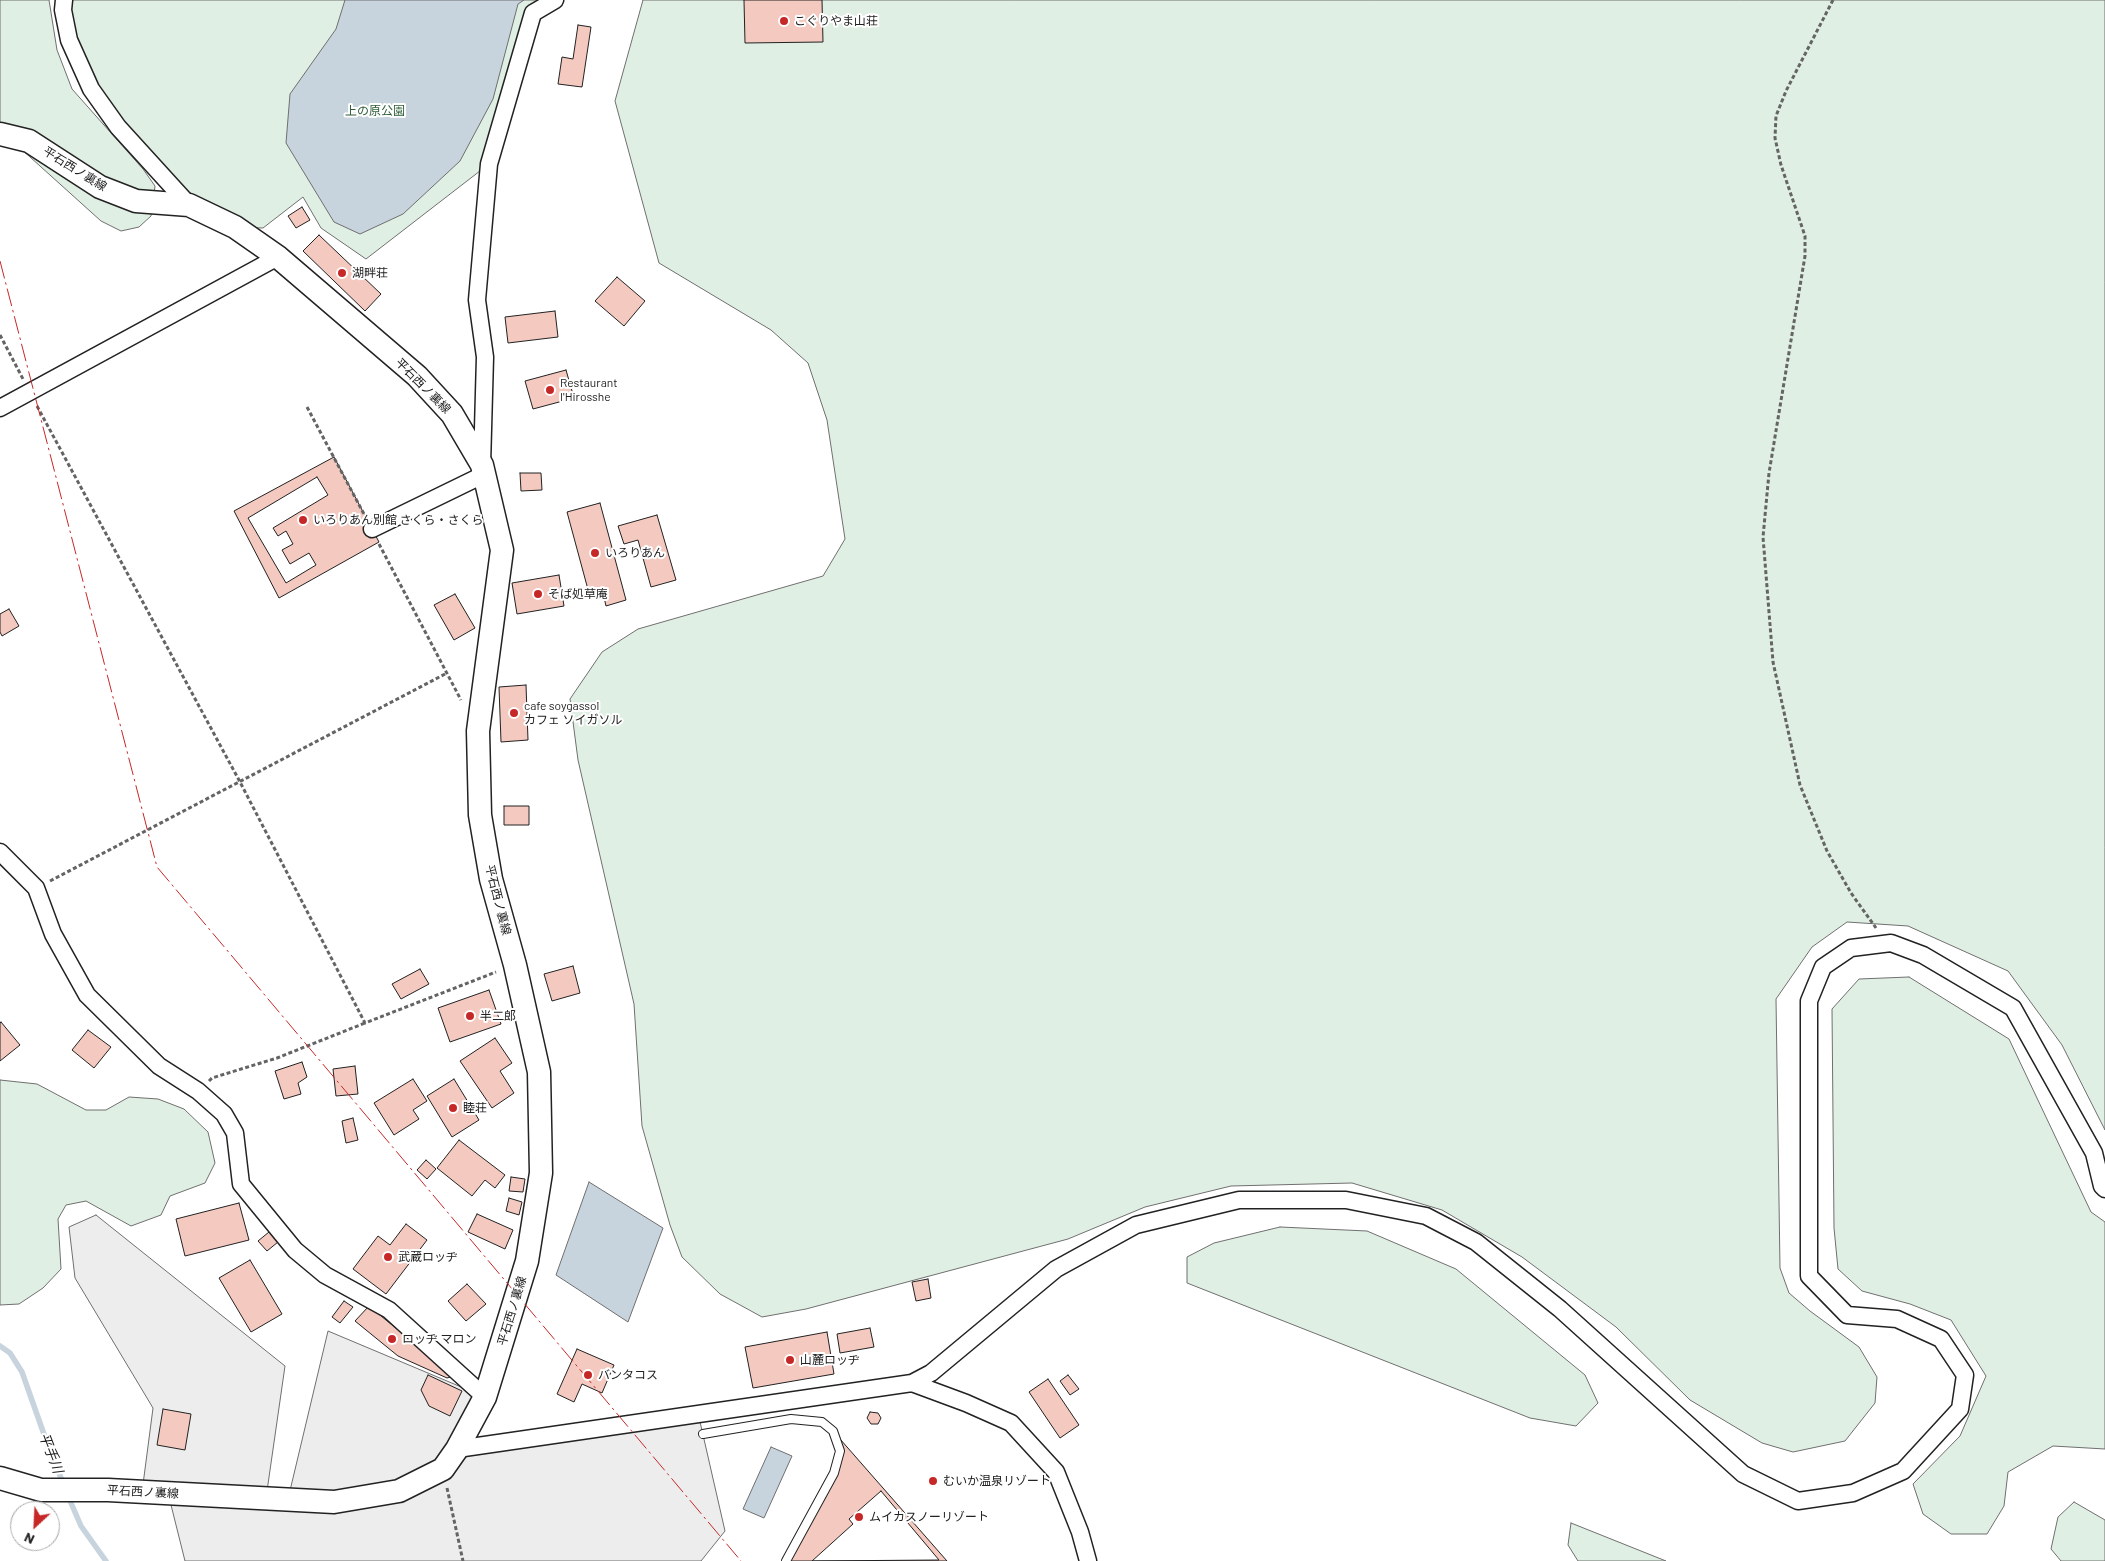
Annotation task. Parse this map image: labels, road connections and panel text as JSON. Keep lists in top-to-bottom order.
{
  "streets": {
    "main road": ["平石西ノ裏線"]
  },
  "water": ["平手川"],
  "parks": ["上の原公園"],
  "places": [
    "こぐりやま山荘",
    "湖畔荘",
    "Restaurant I'Hirosshe",
    "いろりあん別館 さくら・さくら",
    "いろりあん",
    "そば処草庵",
    "cafe soygassol カフェ ソイガソル",
    "半二郎",
    "睦荘",
    "武蔵ロッヂ",
    "ロッヂ マロン",
    "山麓ロッヂ",
    "バンタコス",
    "むいか温泉リゾート",
    "ムイカスノーリゾート"
  ],
  "north": "bottom left"
}
